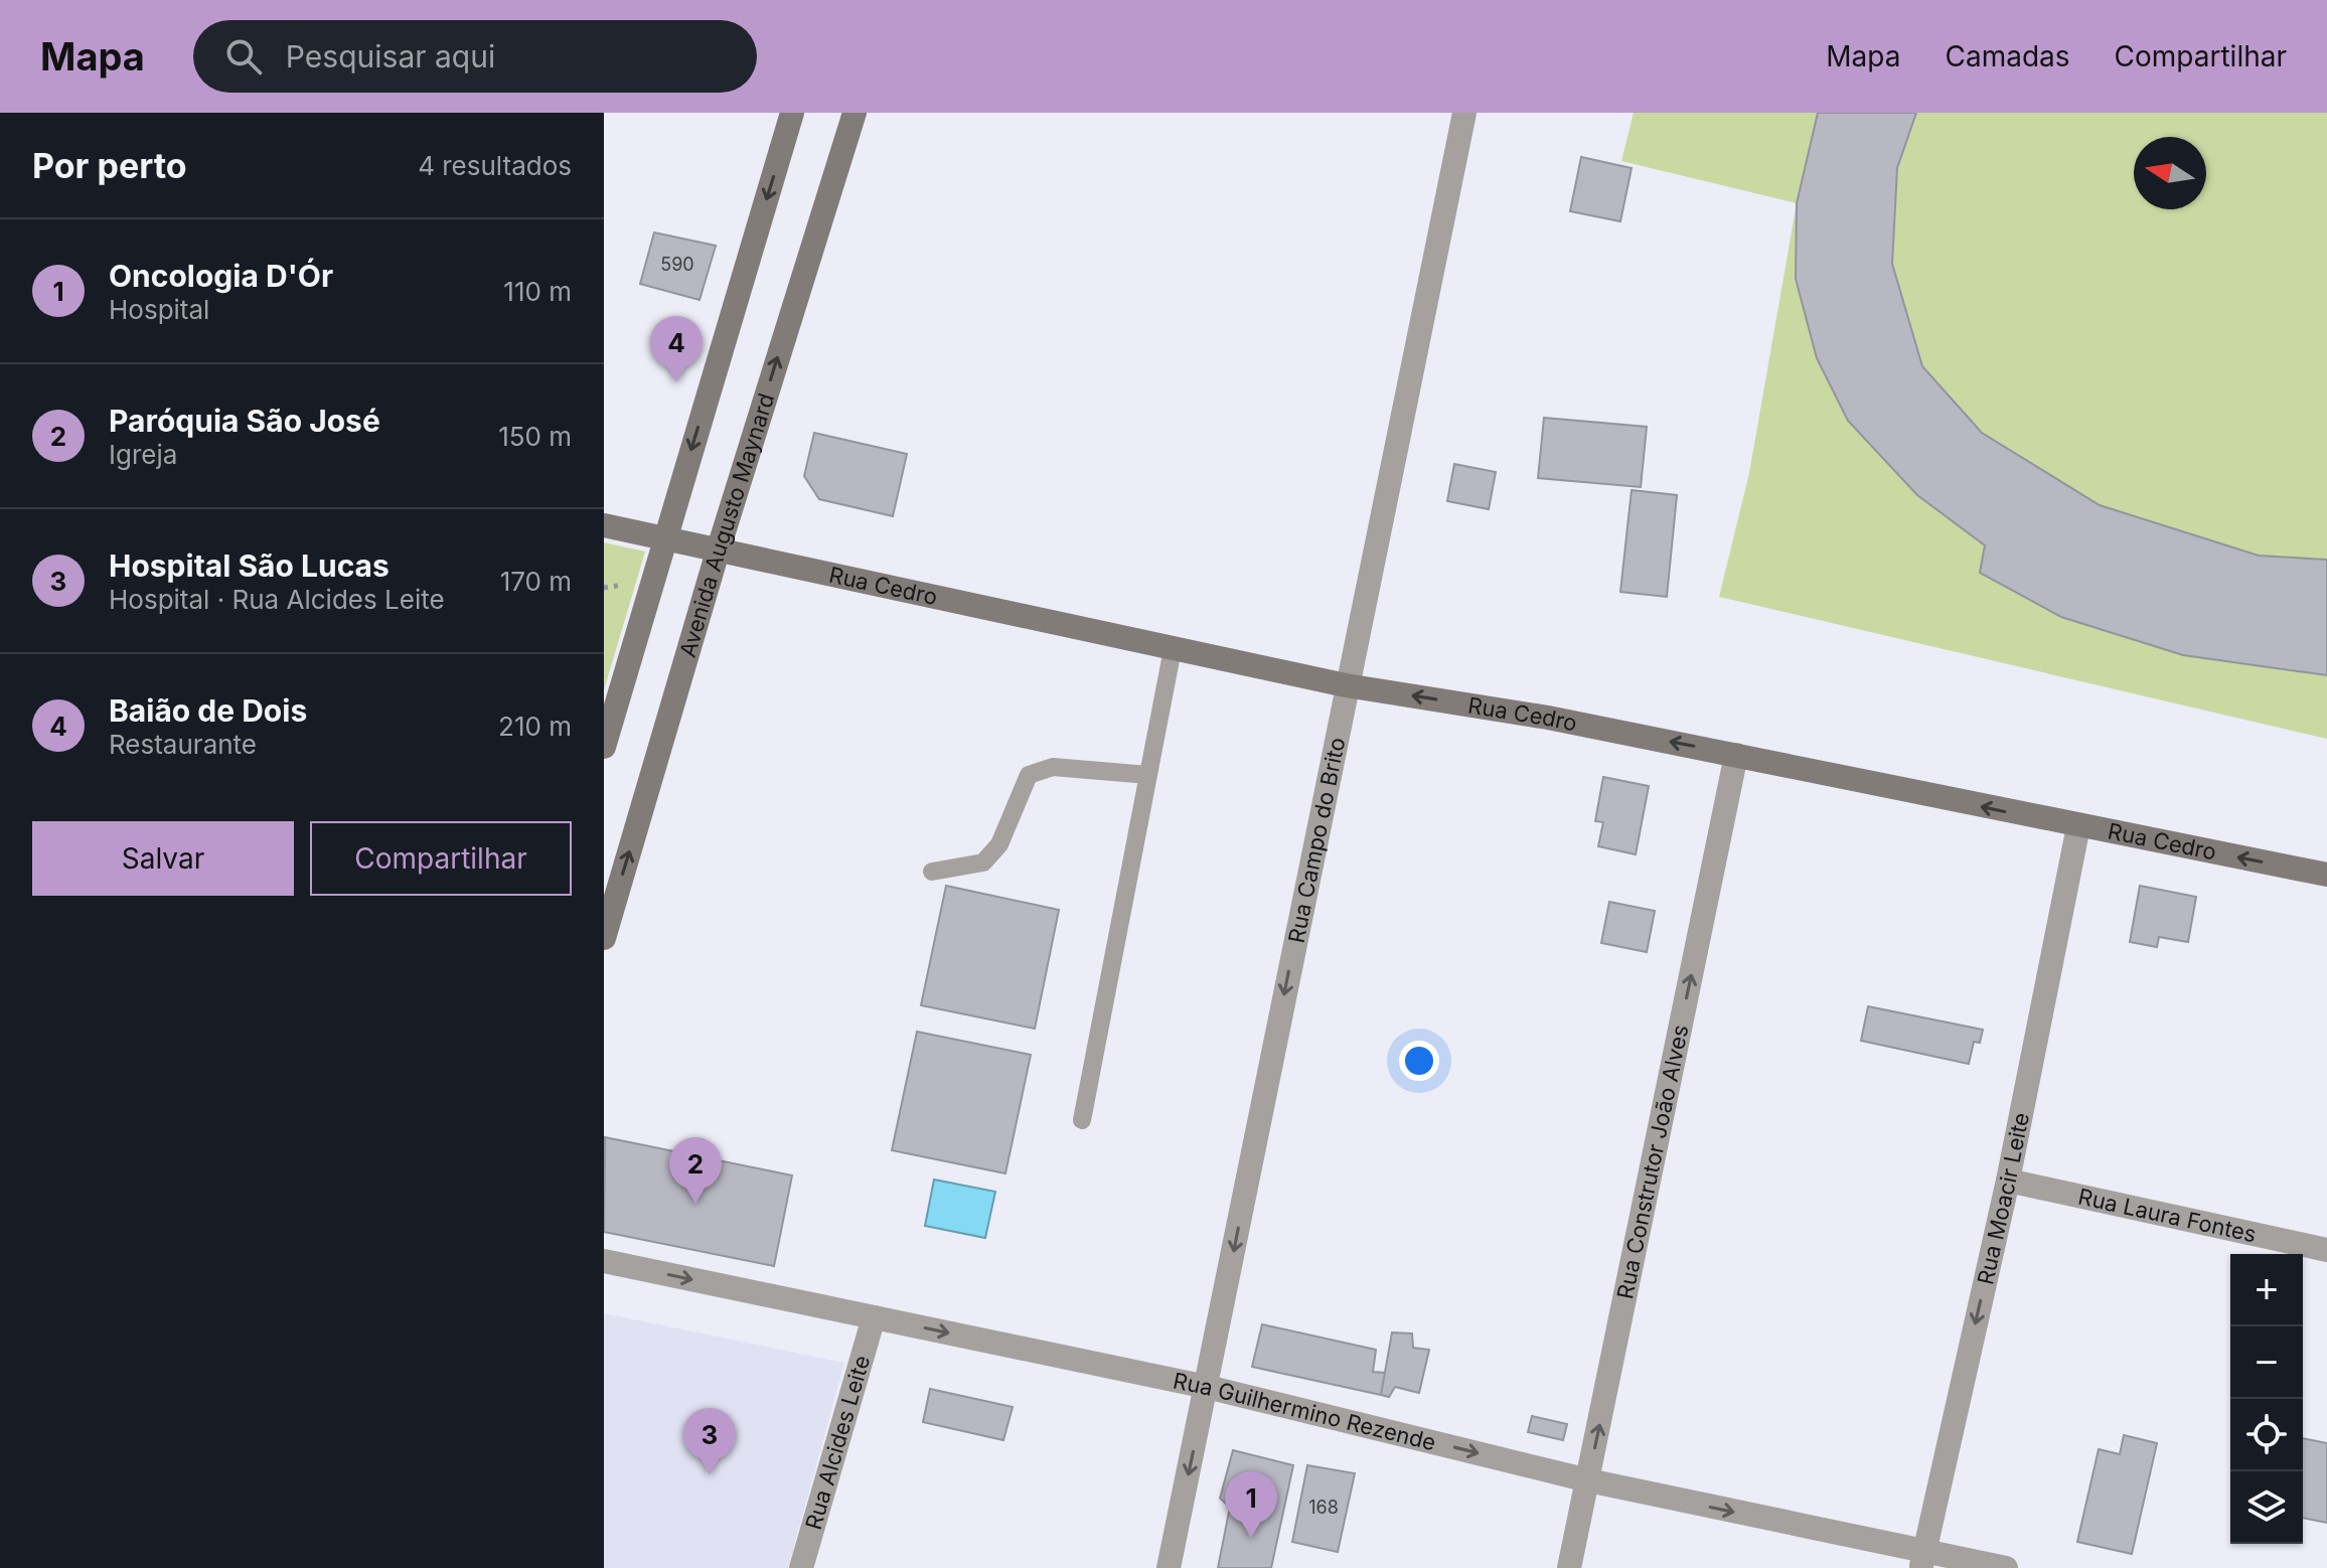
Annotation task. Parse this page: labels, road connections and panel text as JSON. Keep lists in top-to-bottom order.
{
  "streets": {
    "street": [
      "Avenida Augusto Maynard",
      "Rua Cedro",
      "Rua Campo do Brito",
      "Rua Construtor João Alves",
      "Rua Moacir Leite",
      "Rua Laura Fontes",
      "Rua Guilhermino Rezende",
      "Rua Alcides Leite"
    ]
  },
  "crossings": [
    ["Avenida Augusto Maynard", "Rua Cedro"],
    ["Rua Cedro", "Rua Campo do Brito"],
    ["Rua Cedro", "Rua Construtor João Alves"],
    ["Rua Cedro", "Rua Moacir Leite"],
    ["Rua Campo do Brito", "Rua Guilhermino Rezende"],
    ["Rua Construtor João Alves", "Rua Guilhermino Rezende"],
    ["Rua Moacir Leite", "Rua Laura Fontes"],
    ["Rua Moacir Leite", "Rua Guilhermino Rezende"],
    ["Rua Guilhermino Rezende", "Rua Alcides Leite"]
  ],
  "one_way": [
    "Rua Cedro",
    "Rua Campo do Brito",
    "Rua Construtor João Alves",
    "Rua Moacir Leite",
    "Rua Guilhermino Rezende"
  ],
  "house_numbers": ["590", "168"],
  "north": "left",
  "page": {
    "header": "Mapa",
    "search": "Pesquisar aqui",
    "nav": ["Mapa", "Camadas", "Compartilhar"],
    "heading": ["Por perto", "4 resultados"],
    "list": [
      {
        "mark": "1",
        "name": "Oncologia D'Ór",
        "note": "Hospital",
        "value": "110 m"
      },
      {
        "mark": "2",
        "name": "Paróquia São José",
        "note": "Igreja",
        "value": "150 m"
      },
      {
        "mark": "3",
        "name": "Hospital São Lucas",
        "note": "Hospital · Rua Alcides Leite",
        "value": "170 m"
      },
      {
        "mark": "4",
        "name": "Baião de Dois",
        "note": "Restaurante",
        "value": "210 m"
      }
    ],
    "pins": [
      "4",
      "2",
      "3",
      "1"
    ],
    "buttons": ["Salvar", "Compartilhar"],
    "map_buttons": ["+", "−"]
  }
}
